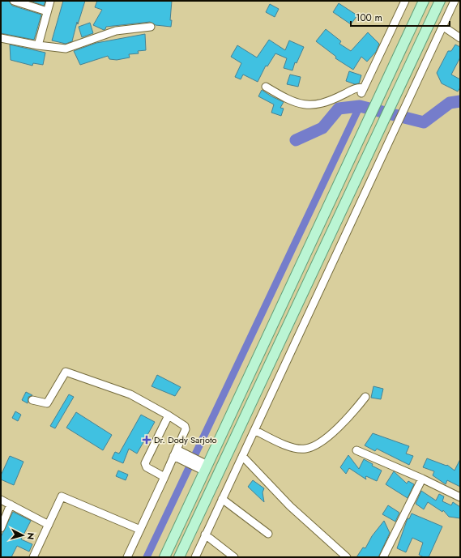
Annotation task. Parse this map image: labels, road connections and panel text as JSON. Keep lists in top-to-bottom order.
{
  "places": {
    "health": ["Dr. Dody Sarjoto"]
  },
  "scale_bar": "100 m",
  "north": "right"
}
